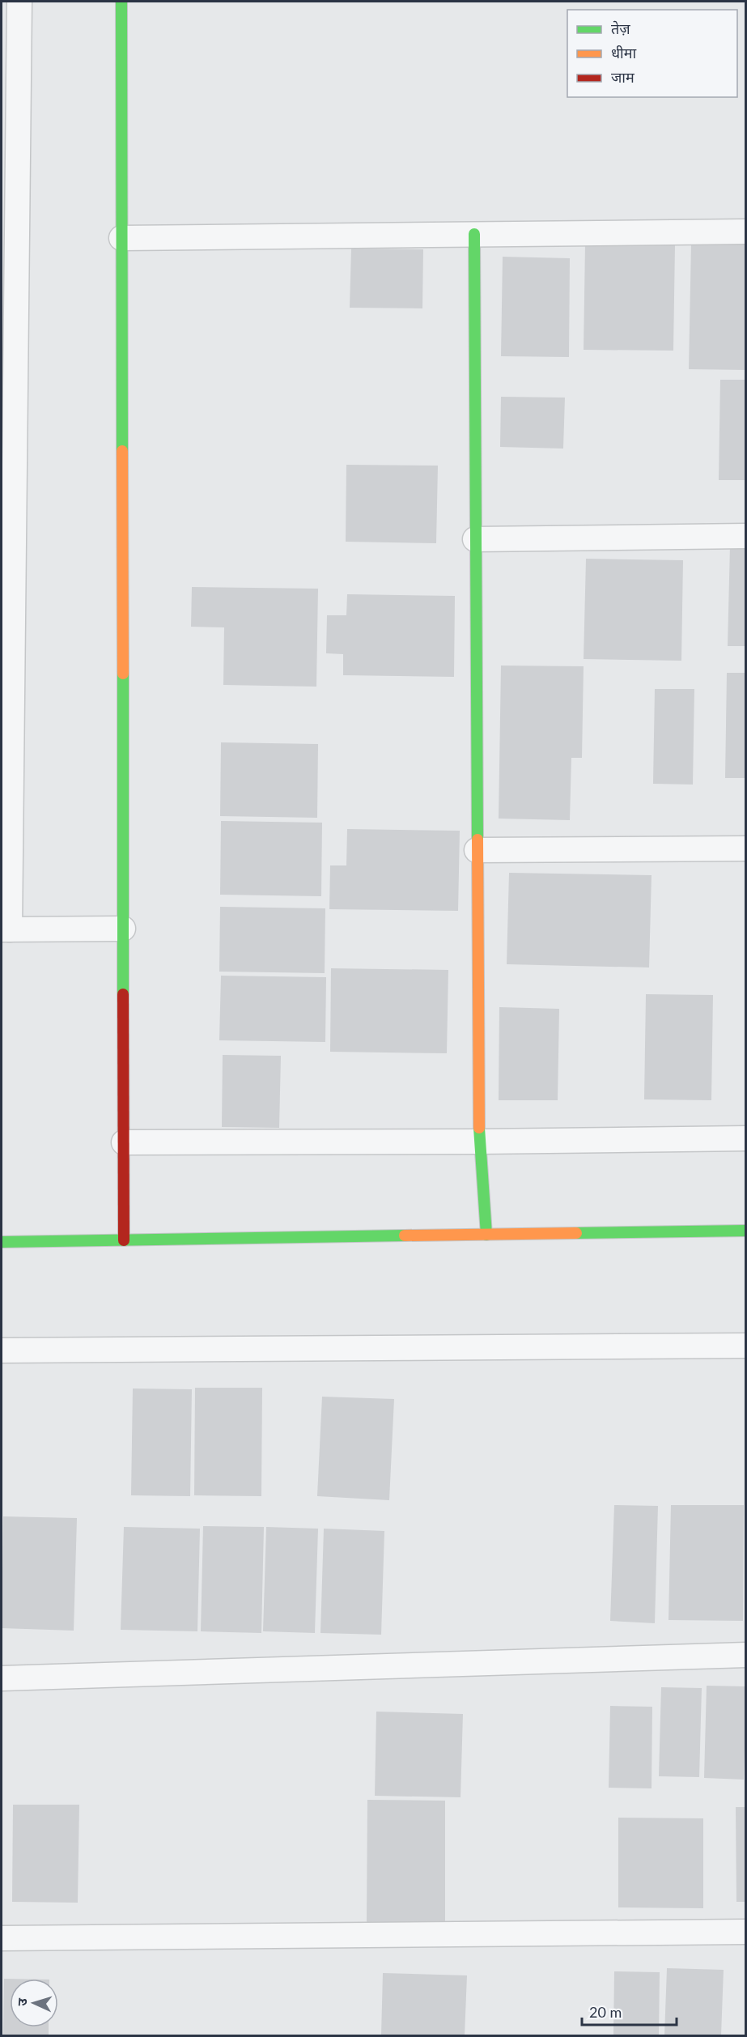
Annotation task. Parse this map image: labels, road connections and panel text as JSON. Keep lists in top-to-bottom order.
{
  "legend": ["तेज़", "धीमा", "जाम"],
  "scale_bar": "20 m",
  "north": "left"
}
